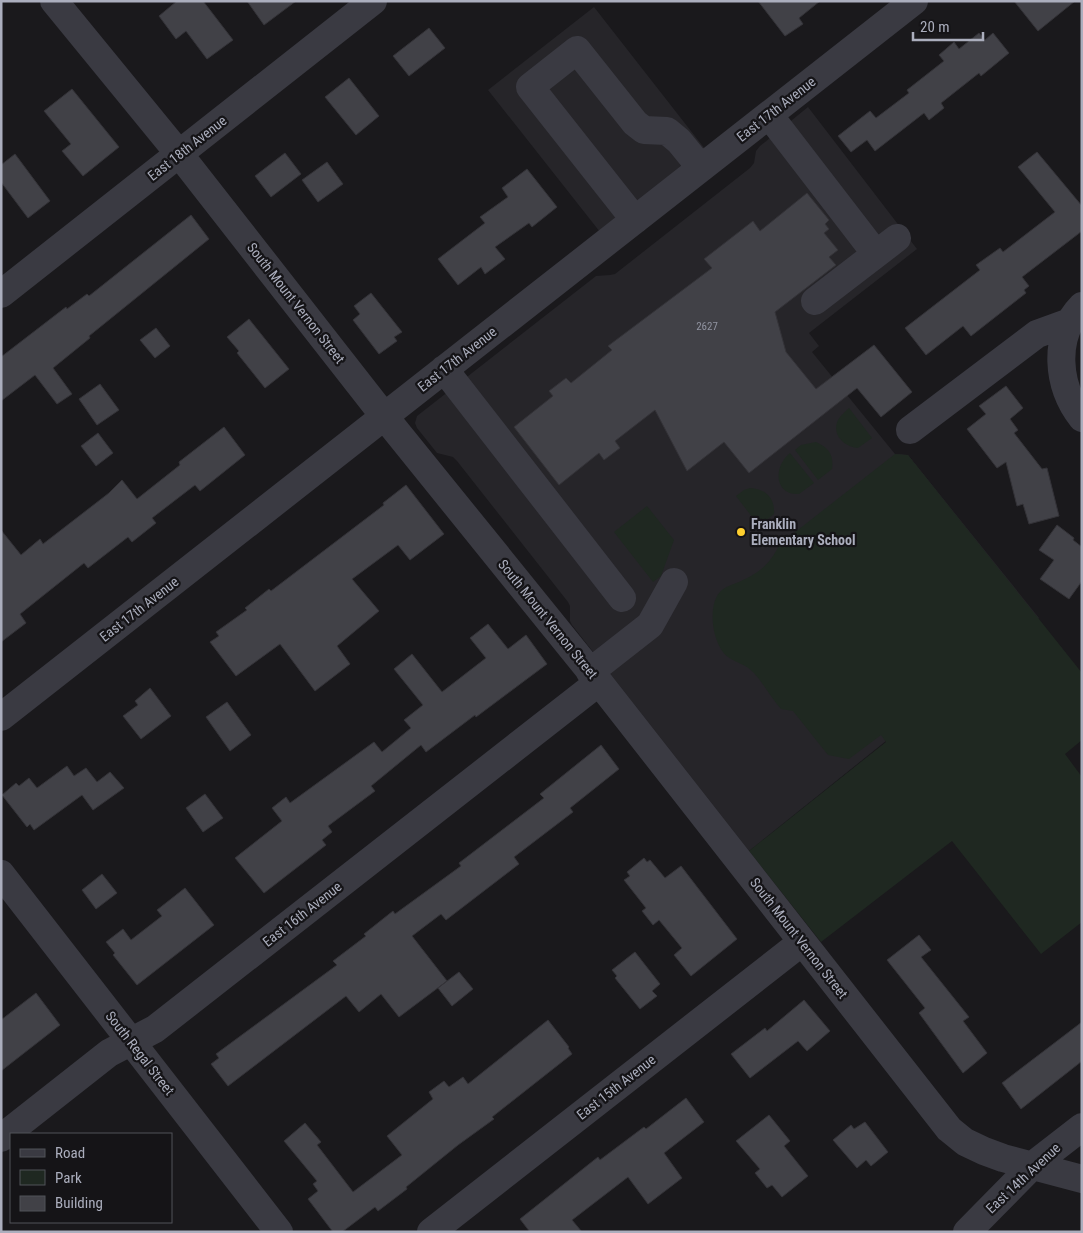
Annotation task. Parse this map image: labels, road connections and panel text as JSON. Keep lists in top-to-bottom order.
{
  "streets": {
    "street": [
      "East 17th Avenue",
      "East 18th Avenue",
      "South Mount Vernon Street",
      "East 16th Avenue",
      "South Regal Street",
      "East 15th Avenue",
      "East 14th Avenue"
    ]
  },
  "crossings": [
    ["East 17th Avenue", "South Mount Vernon Street"],
    ["East 18th Avenue", "South Mount Vernon Street"],
    ["South Mount Vernon Street", "East 16th Avenue"],
    ["South Mount Vernon Street", "East 15th Avenue"],
    ["South Mount Vernon Street", "East 14th Avenue"],
    ["East 16th Avenue", "South Regal Street"]
  ],
  "places": ["Franklin Elementary School"],
  "house_numbers": ["2627"],
  "legend": ["Road", "Park", "Building"],
  "scale_bar": "20 m"
}
